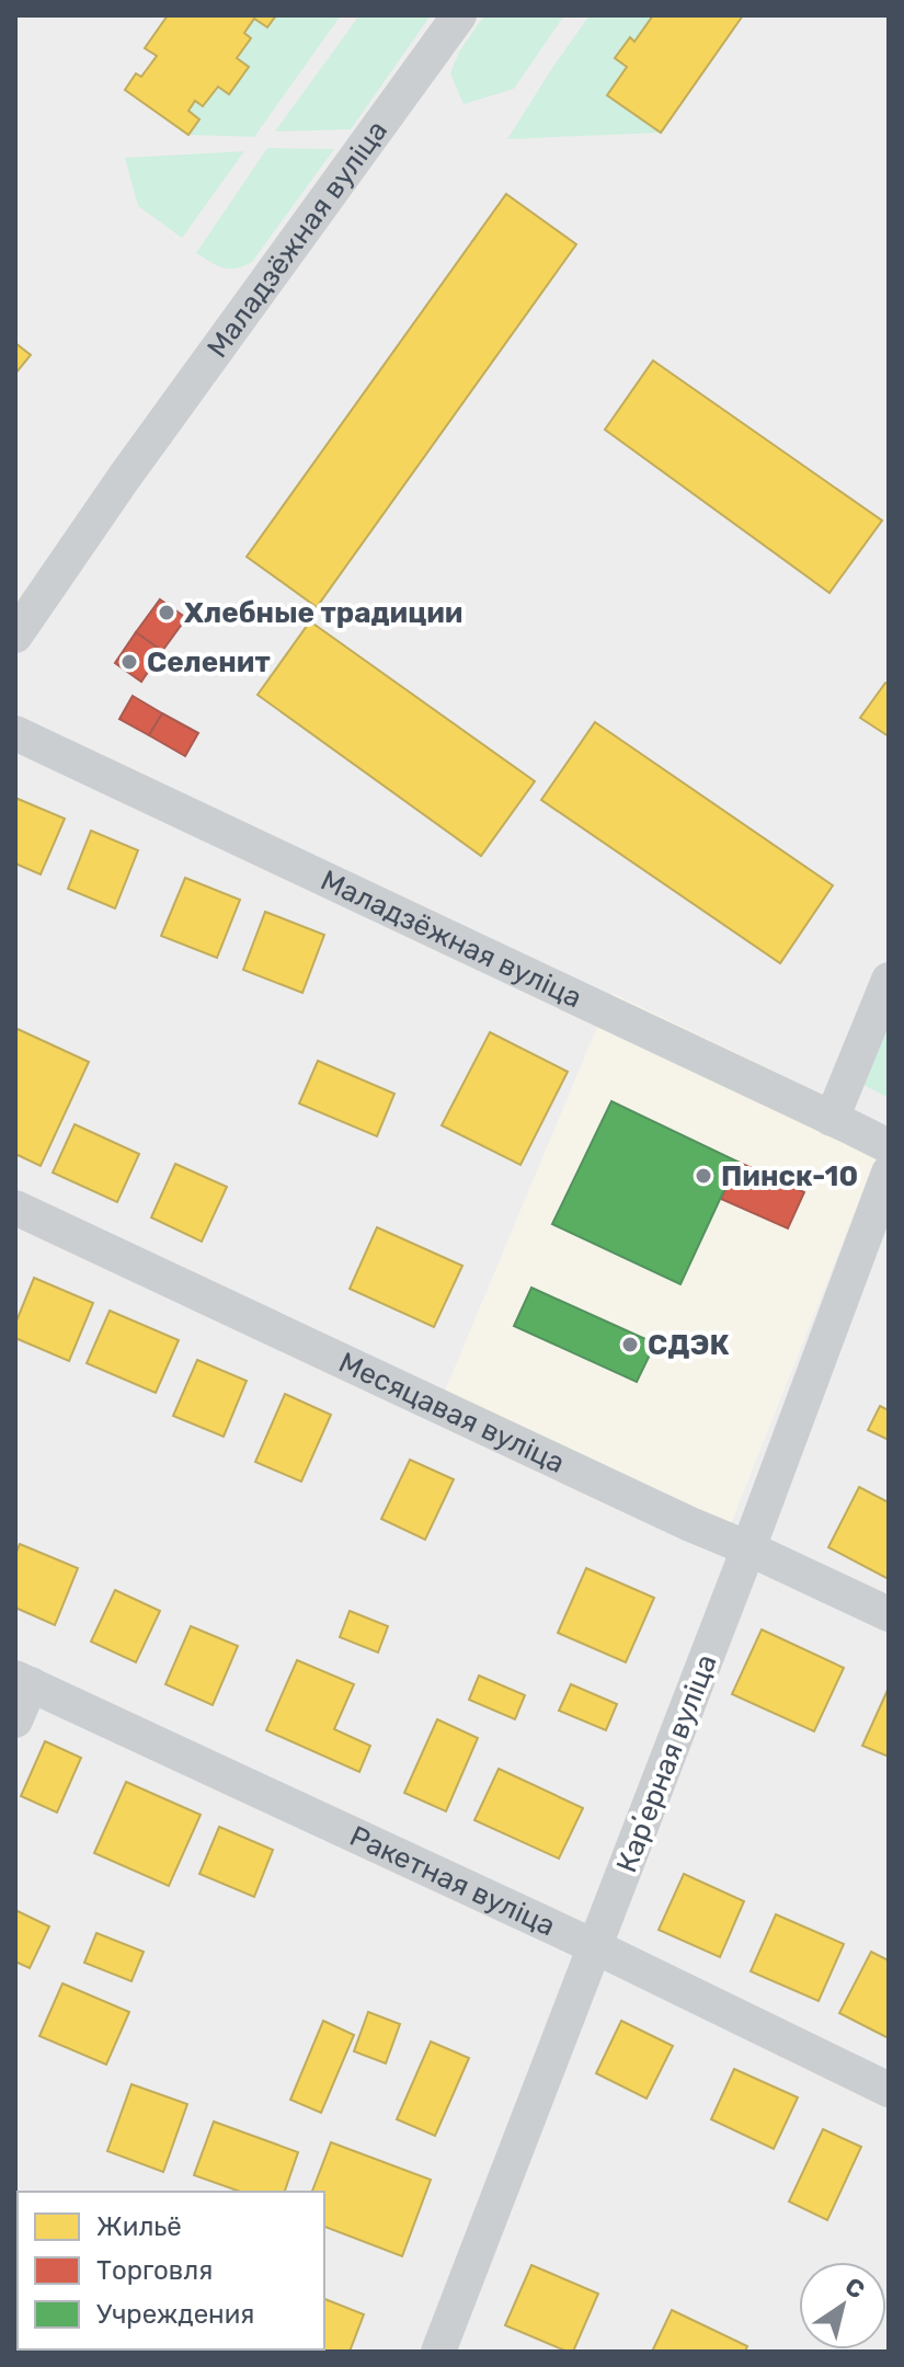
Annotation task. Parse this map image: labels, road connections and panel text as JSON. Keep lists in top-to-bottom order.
{
  "streets": {
    "street": [
      "Маладзёжная вуліца",
      "Месяцавая вуліца",
      "Карʼерная вуліца",
      "Ракетная вуліца"
    ]
  },
  "crossings": [
    ["Месяцавая вуліца", "Карʼерная вуліца"],
    ["Карʼерная вуліца", "Ракетная вуліца"]
  ],
  "places": [
    "Хлебные традиции",
    "Селенит",
    "Пинск-10",
    "СДЭК"
  ],
  "legend": ["Жильё", "Торговля", "Учреждения"],
  "north": "top right"
}
